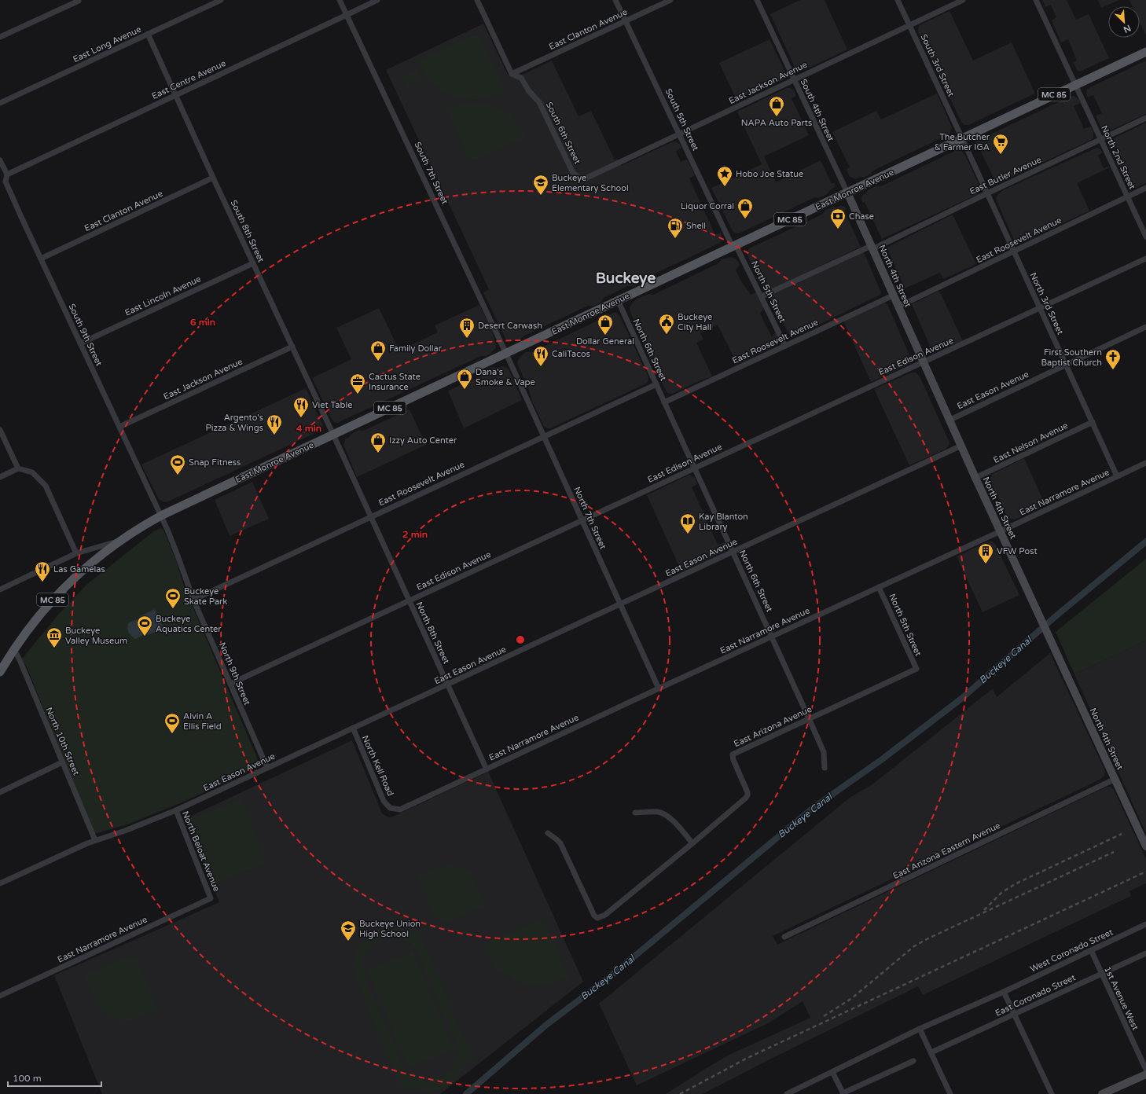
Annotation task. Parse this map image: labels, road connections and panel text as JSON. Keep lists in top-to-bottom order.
{
  "streets": {
    "main road": ["MC 85", "East Monroe Avenue"],
    "street": [
      "East Clanton Avenue",
      "East Long Avenue",
      "South 3rd Street",
      "East Centre Avenue",
      "East Jackson Avenue",
      "South 4th Street",
      "South 5th Street",
      "South 6th Street",
      "North 2nd Street",
      "South 7th Street",
      "East Butler Avenue",
      "South 8th Street",
      "East Roosevelt Avenue",
      "North 4th Street",
      "North 5th Street",
      "East Lincoln Avenue",
      "North 3rd Street",
      "South 9th Street",
      "North 6th Street",
      "East Edison Avenue",
      "East Eason Avenue",
      "East Nelson Avenue",
      "East Narramore Avenue",
      "North 7th Street",
      "North 8th Street",
      "North 9th Street",
      "East Arizona Avenue",
      "North 10th Street",
      "North Kell Road",
      "East Arizona Eastern Avenue",
      "North Beloat Avenue",
      "West Coronado Street",
      "East Coronado Street",
      "1st Avenue West"
    ]
  },
  "crossings": [
    ["East Clanton Avenue", "South 5th Street"],
    ["East Clanton Avenue", "South 6th Street"],
    ["East Clanton Avenue", "South 8th Street"],
    ["East Clanton Avenue", "South 9th Street"],
    ["East Long Avenue", "South 8th Street"],
    ["South 3rd Street", "East Jackson Avenue"],
    ["South 3rd Street", "East Monroe Avenue"],
    ["South 3rd Street", "North 3rd Street"],
    ["East Centre Avenue", "South 7th Street"],
    ["East Centre Avenue", "South 8th Street"],
    ["East Centre Avenue", "South 9th Street"],
    ["East Jackson Avenue", "South 4th Street"],
    ["East Jackson Avenue", "South 5th Street"],
    ["East Jackson Avenue", "South 6th Street"],
    ["East Jackson Avenue", "South 8th Street"],
    ["East Jackson Avenue", "South 9th Street"],
    ["MC 85", "East Monroe Avenue"],
    ["MC 85", "North 10th Street"],
    ["South 4th Street", "East Monroe Avenue"],
    ["South 4th Street", "North 4th Street"],
    ["South 5th Street", "East Monroe Avenue"],
    ["South 5th Street", "North 5th Street"],
    ["North 2nd Street", "East Butler Avenue"],
    ["North 2nd Street", "East Monroe Avenue"],
    ["North 2nd Street", "East Roosevelt Avenue"],
    ["South 7th Street", "East Monroe Avenue"],
    ["South 7th Street", "North 7th Street"],
    ["East Butler Avenue", "North 4th Street"],
    ["East Butler Avenue", "North 5th Street"],
    ["East Butler Avenue", "North 3rd Street"],
    ["East Monroe Avenue", "South 8th Street"],
    ["East Monroe Avenue", "North 4th Street"],
    ["East Monroe Avenue", "North 5th Street"],
    ["East Monroe Avenue", "North 3rd Street"],
    ["East Monroe Avenue", "South 9th Street"],
    ["East Monroe Avenue", "North 6th Street"],
    ["East Monroe Avenue", "North 7th Street"],
    ["East Monroe Avenue", "North 8th Street"],
    ["East Monroe Avenue", "North 9th Street"],
    ["South 8th Street", "East Lincoln Avenue"],
    ["South 8th Street", "North 8th Street"],
    ["East Roosevelt Avenue", "North 4th Street"],
    ["East Roosevelt Avenue", "North 5th Street"],
    ["East Roosevelt Avenue", "North 3rd Street"],
    ["East Roosevelt Avenue", "North 6th Street"],
    ["East Roosevelt Avenue", "North 7th Street"],
    ["East Roosevelt Avenue", "North 8th Street"],
    ["East Roosevelt Avenue", "North 9th Street"],
    ["North 4th Street", "East Edison Avenue"],
    ["North 4th Street", "East Eason Avenue"],
    ["North 4th Street", "East Nelson Avenue"],
    ["North 4th Street", "East Narramore Avenue"],
    ["North 4th Street", "East Arizona Eastern Avenue"],
    ["North 5th Street", "East Narramore Avenue"],
    ["North 5th Street", "East Arizona Avenue"],
    ["East Lincoln Avenue", "South 9th Street"],
    ["North 3rd Street", "East Edison Avenue"],
    ["North 3rd Street", "East Eason Avenue"],
    ["North 3rd Street", "East Nelson Avenue"],
    ["North 3rd Street", "East Narramore Avenue"],
    ["South 9th Street", "North 9th Street"],
    ["North 6th Street", "East Edison Avenue"],
    ["North 6th Street", "East Eason Avenue"],
    ["North 6th Street", "East Narramore Avenue"],
    ["North 6th Street", "East Arizona Avenue"],
    ["East Edison Avenue", "North 7th Street"],
    ["East Edison Avenue", "North 8th Street"],
    ["East Edison Avenue", "North 9th Street"],
    ["East Eason Avenue", "North 7th Street"],
    ["East Eason Avenue", "North 8th Street"],
    ["East Eason Avenue", "North 9th Street"],
    ["East Eason Avenue", "North 10th Street"],
    ["East Eason Avenue", "North Kell Road"],
    ["East Eason Avenue", "North Beloat Avenue"],
    ["East Narramore Avenue", "North 7th Street"],
    ["East Narramore Avenue", "North 8th Street"],
    ["East Narramore Avenue", "North Kell Road"],
    ["East Narramore Avenue", "North Beloat Avenue"],
    ["West Coronado Street", "East Coronado Street"],
    ["West Coronado Street", "1st Avenue West"],
    ["East Coronado Street", "1st Avenue West"]
  ],
  "districts": ["Buckeye"],
  "water": ["Buckeye Canal"],
  "places": {
    "shop": [
      "NAPA Auto Parts",
      "Liquor Corral",
      "Dollar General",
      "Family Dollar",
      "Dana's Smoke & Vape",
      "Izzy Auto Center"
    ],
    "supermarket": ["The Butcher & Farmer IGA"],
    "place": ["Hobo Joe Statue"],
    "school or university": ["Buckeye Elementary School", "Buckeye Union High School"],
    "bank": ["Chase"],
    "fuel station": ["Shell"],
    "public building": ["Buckeye City Hall"],
    "building": ["Desert Carwash", "VFW Post"],
    "restaurant": [
      "CaliTacos",
      "Viet Table",
      "Argento's Pizza & Wings",
      "Las Gamelas"
    ],
    "church": ["First Southern Baptist Church"],
    "office": ["Cactus State Insurance"],
    "sports": [
      "Snap Fitness",
      "Buckeye Skate Park",
      "Buckeye Aquatics Center",
      "Alvin A Ellis Field"
    ],
    "library": ["Kay Blanton Library"],
    "museum": ["Buckeye Valley Museum"]
  },
  "scale_bar": "100 m",
  "north": "bottom right",
  "rings": ["6 min", "4 min", "2 min"]
}
